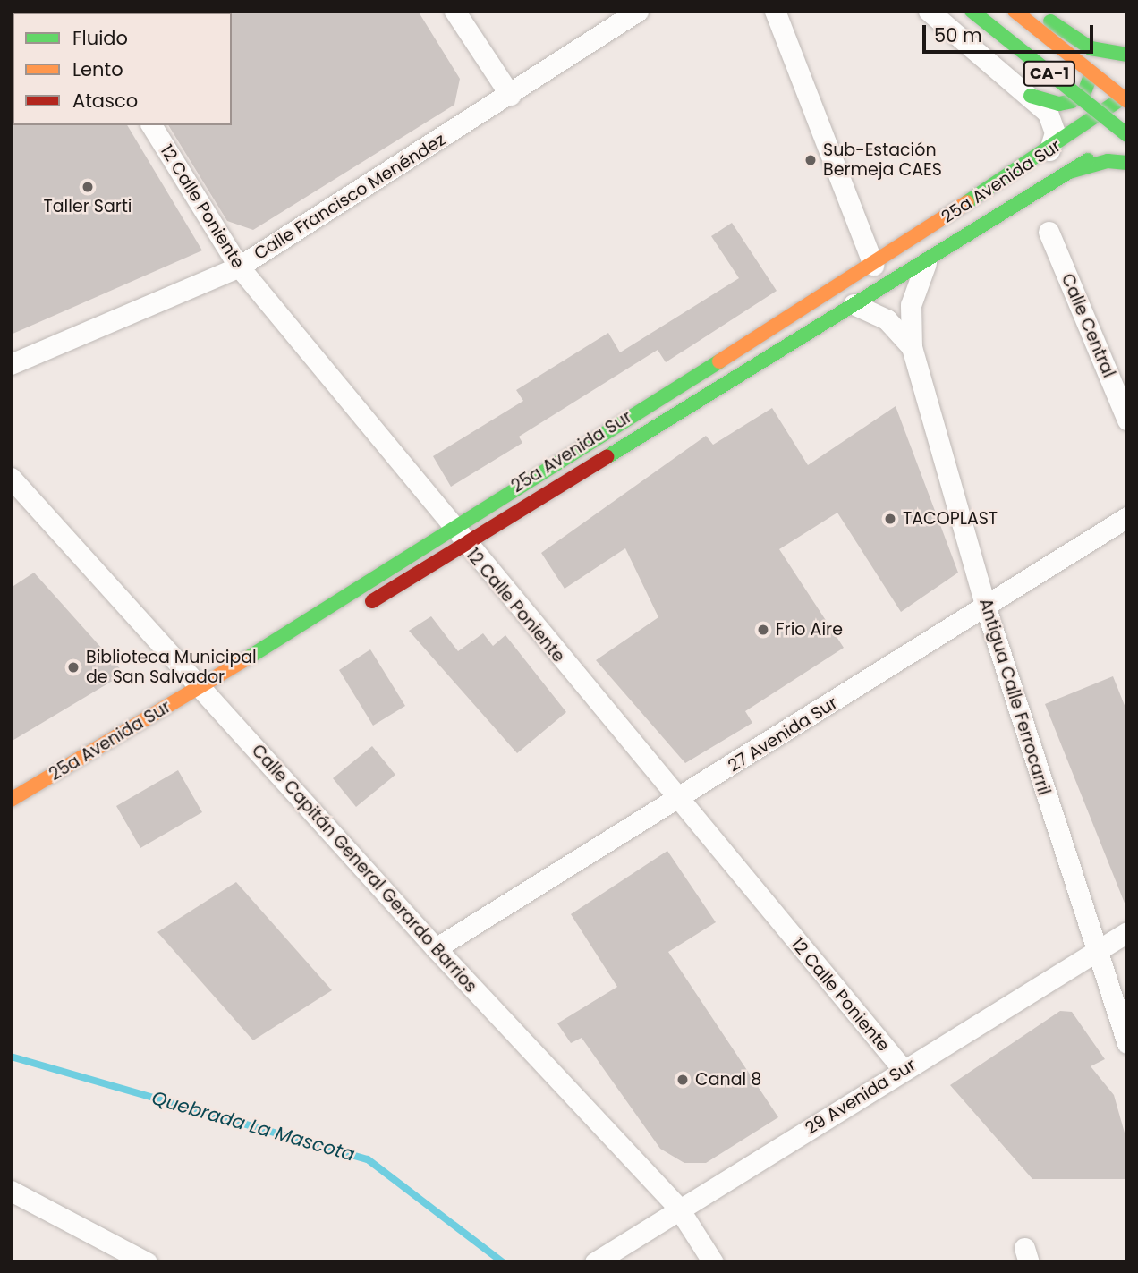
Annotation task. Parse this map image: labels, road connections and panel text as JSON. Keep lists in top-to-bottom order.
{
  "streets": {
    "main road": ["CA-1", "25a Avenida Sur"],
    "street": [
      "Calle Francisco Menéndez",
      "12 Calle Poniente",
      "Calle Central",
      "Antigua Calle Ferrocarril",
      "27 Avenida Sur",
      "Calle Capitán General Gerardo Barrios",
      "29 Avenida Sur"
    ]
  },
  "crossings": [
    ["CA-1", "25a Avenida Sur"],
    ["25a Avenida Sur", "12 Calle Poniente"],
    ["25a Avenida Sur", "Antigua Calle Ferrocarril"],
    ["25a Avenida Sur", "Calle Capitán General Gerardo Barrios"],
    ["Calle Francisco Menéndez", "12 Calle Poniente"],
    ["12 Calle Poniente", "27 Avenida Sur"],
    ["12 Calle Poniente", "29 Avenida Sur"],
    ["Antigua Calle Ferrocarril", "27 Avenida Sur"],
    ["Antigua Calle Ferrocarril", "29 Avenida Sur"],
    ["27 Avenida Sur", "Calle Capitán General Gerardo Barrios"],
    ["Calle Capitán General Gerardo Barrios", "29 Avenida Sur"]
  ],
  "water": ["Quebrada La Mascota"],
  "places": [
    "Sub-Estación Bermeja CAES",
    "Taller Sarti",
    "TACOPLAST",
    "Frio Aire",
    "Biblioteca Municipal de San Salvador",
    "Canal 8"
  ],
  "legend": ["Fluido", "Lento", "Atasco"],
  "scale_bar": "50 m"
}
